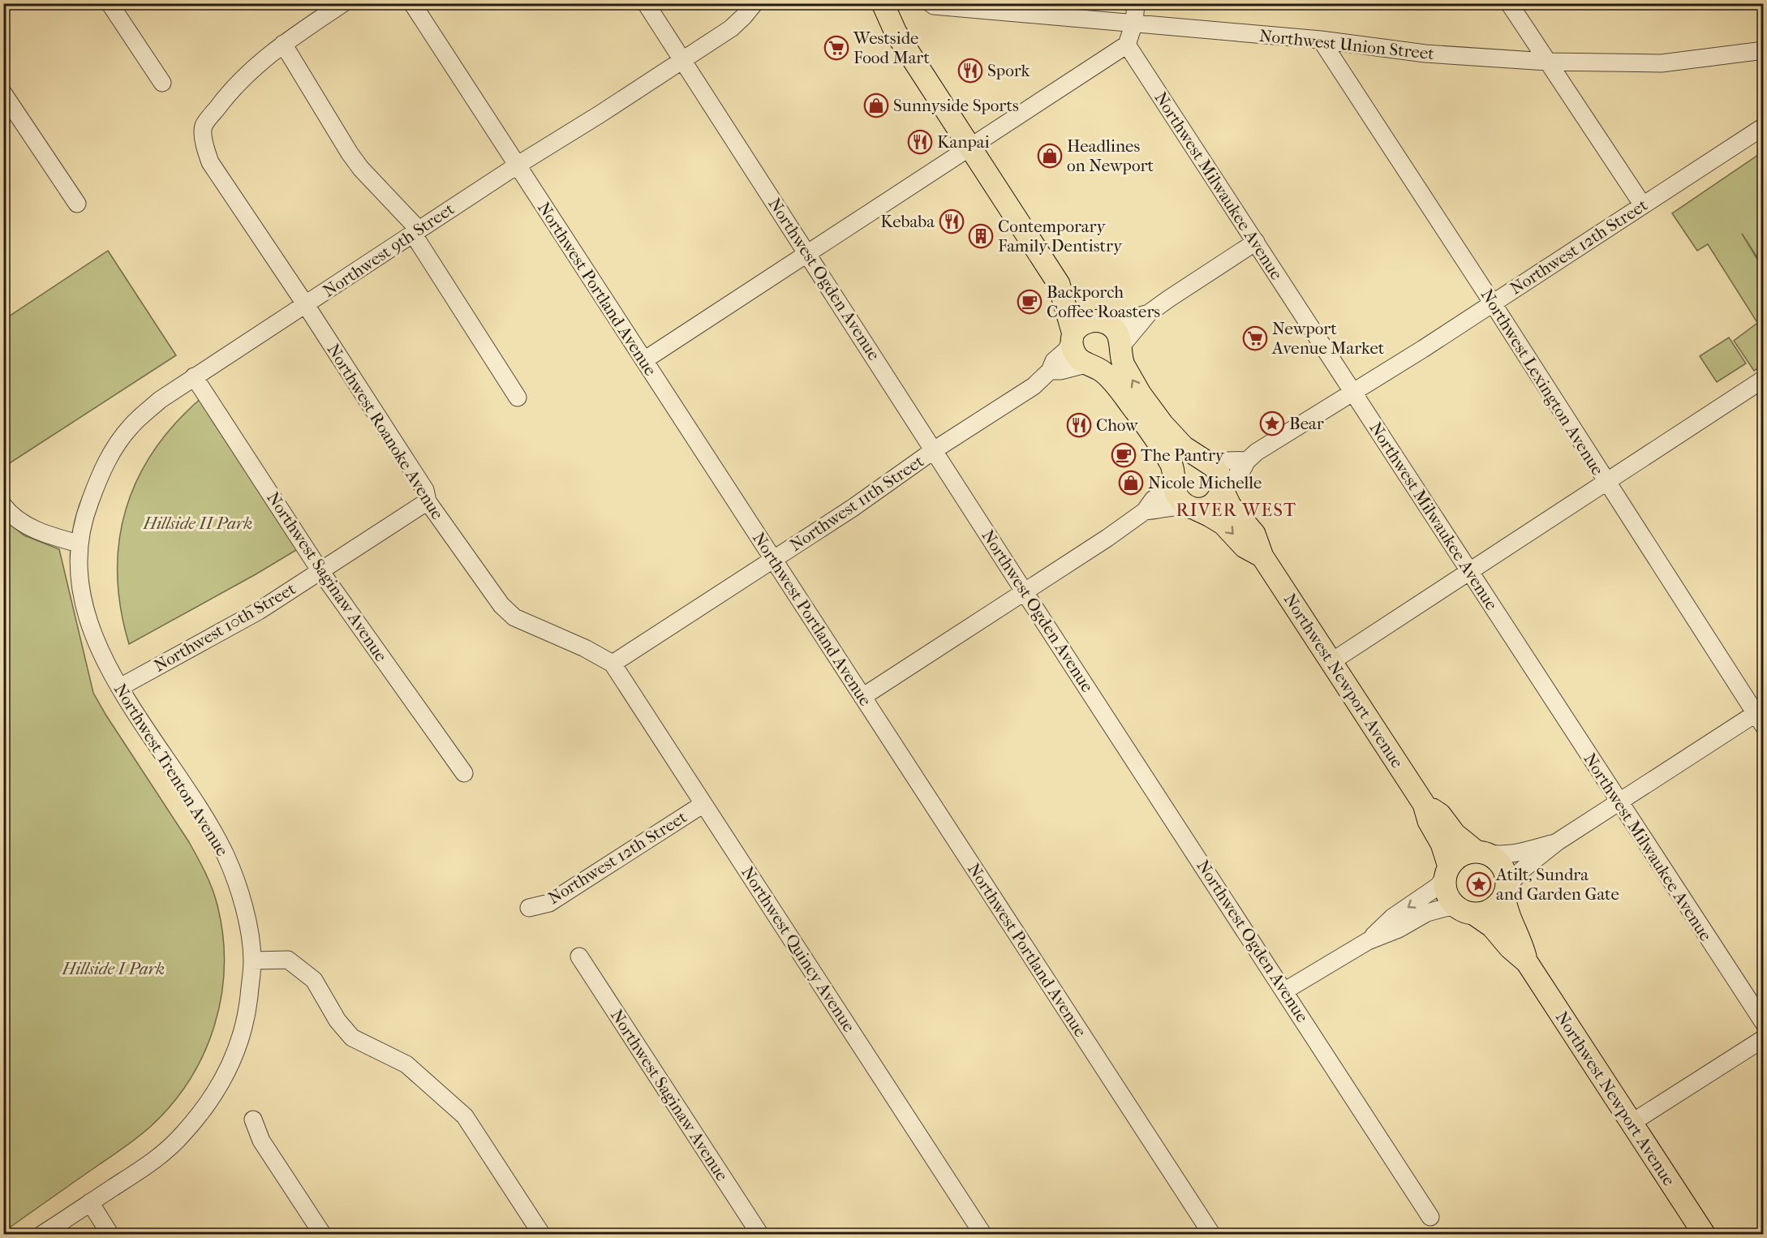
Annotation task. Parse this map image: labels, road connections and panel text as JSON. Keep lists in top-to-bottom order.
{
  "streets": {
    "main road": ["Northwest Newport Avenue"],
    "street": [
      "Northwest Union Street",
      "Northwest Milwaukee Avenue",
      "Northwest 12th Street",
      "Northwest 9th Street",
      "Northwest Ogden Avenue",
      "Northwest Portland Avenue",
      "Northwest Lexington Avenue",
      "Northwest Roanoke Avenue",
      "Northwest 11th Street",
      "Northwest Saginaw Avenue",
      "Northwest 10th Street",
      "Northwest Trenton Avenue",
      "Northwest Quincy Avenue"
    ]
  },
  "crossings": [
    ["Northwest Union Street", "Northwest Lexington Avenue"],
    ["Northwest Milwaukee Avenue", "Northwest 12th Street"],
    ["Northwest 12th Street", "Northwest Lexington Avenue"],
    ["Northwest 12th Street", "Northwest Newport Avenue"],
    ["Northwest 12th Street", "Northwest Quincy Avenue"],
    ["Northwest 9th Street", "Northwest Ogden Avenue"],
    ["Northwest 9th Street", "Northwest Portland Avenue"],
    ["Northwest 9th Street", "Northwest Roanoke Avenue"],
    ["Northwest 9th Street", "Northwest Saginaw Avenue"],
    ["Northwest 9th Street", "Northwest Trenton Avenue"],
    ["Northwest Ogden Avenue", "Northwest 11th Street"],
    ["Northwest Portland Avenue", "Northwest 11th Street"],
    ["Northwest Roanoke Avenue", "Northwest 11th Street"],
    ["Northwest Roanoke Avenue", "Northwest 10th Street"],
    ["Northwest Roanoke Avenue", "Northwest Quincy Avenue"],
    ["Northwest 11th Street", "Northwest Quincy Avenue"],
    ["Northwest Saginaw Avenue", "Northwest 10th Street"],
    ["Northwest 10th Street", "Northwest Trenton Avenue"]
  ],
  "districts": ["RIVER WEST"],
  "parks": ["Hillside II Park", "Hillside I Park"],
  "places": {
    "supermarket": ["Westside Food Mart", "Newport Avenue Market"],
    "restaurant": [
      "Spork",
      "Kanpai",
      "Kebaba",
      "Chow"
    ],
    "shop": ["Sunnyside Sports", "Headlines on Newport", "Nicole Michelle"],
    "building": ["Contemporary Family Dentistry"],
    "cafe": ["Backporch Coffee Roasters", "The Pantry"],
    "place": ["Bear", "Atilt, Sundra and Garden Gate"]
  }
}
